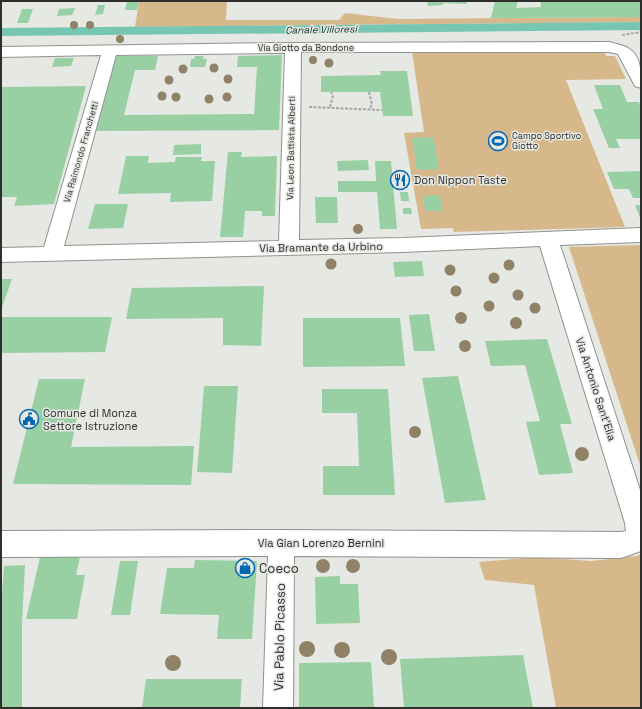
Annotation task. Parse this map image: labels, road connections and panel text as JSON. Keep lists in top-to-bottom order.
{
  "streets": {
    "street": [
      "Via Giotto da Bondone",
      "Via Leon Battista Alberti",
      "Via Raimondo Franchetti",
      "Via Bramante da Urbino",
      "Via Antonio Sant'Elia",
      "Via Gian Lorenzo Bernini",
      "Via Pablo Picasso"
    ]
  },
  "crossings": [
    ["Via Giotto da Bondone", "Via Leon Battista Alberti"],
    ["Via Giotto da Bondone", "Via Raimondo Franchetti"],
    ["Via Leon Battista Alberti", "Via Bramante da Urbino"],
    ["Via Raimondo Franchetti", "Via Bramante da Urbino"],
    ["Via Bramante da Urbino", "Via Antonio Sant'Elia"],
    ["Via Antonio Sant'Elia", "Via Gian Lorenzo Bernini"],
    ["Via Gian Lorenzo Bernini", "Via Pablo Picasso"]
  ],
  "water": ["Canale Villoresi"],
  "places": {
    "sports": ["Campo Sportivo Giotto"],
    "restaurant": ["Don Nippon Taste"],
    "public building": ["Comune di Monza Settore Istruzione"],
    "shop": ["Coeco"]
  }
}
